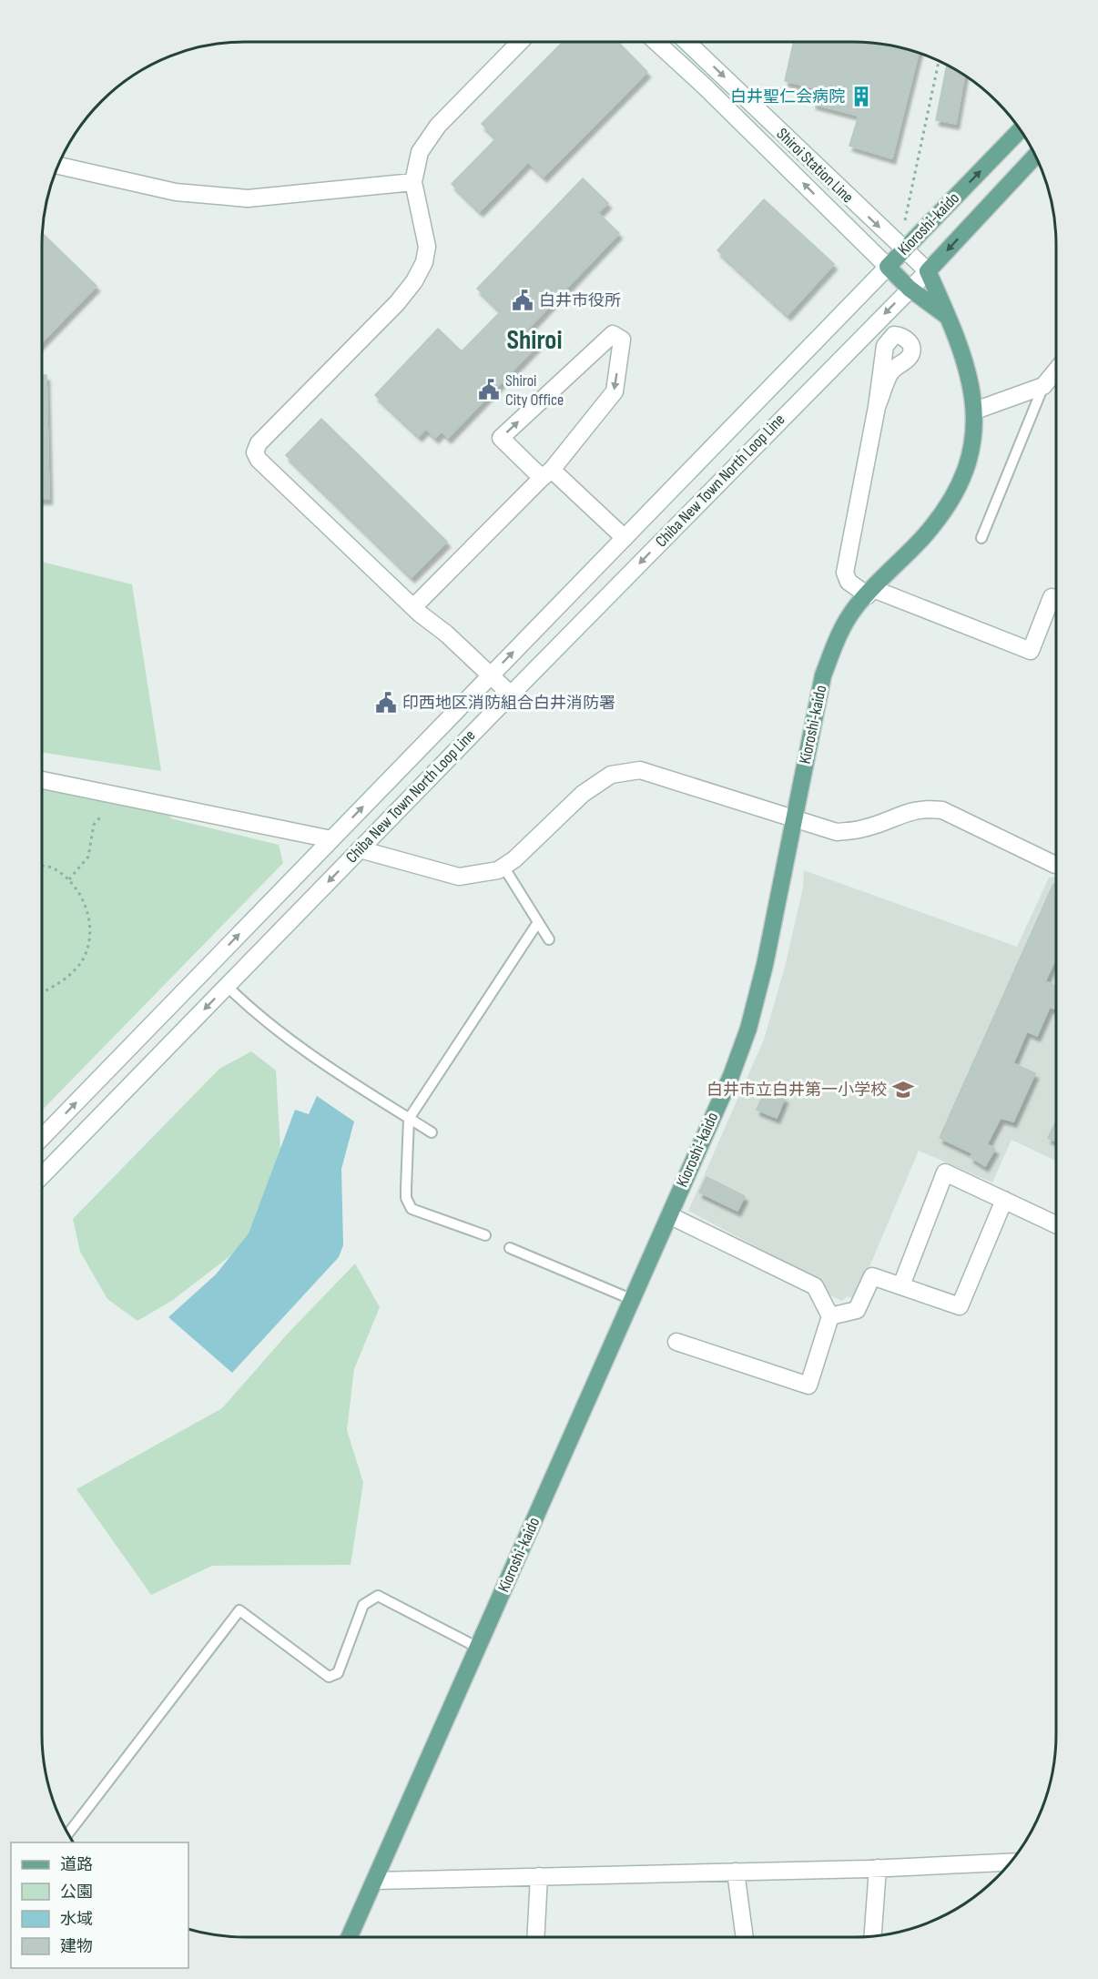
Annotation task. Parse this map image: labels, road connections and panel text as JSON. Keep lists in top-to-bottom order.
{
  "streets": {
    "main road": ["Kioroshi-kaido"],
    "street": ["Shiroi Station Line", "Chiba New Town North Loop Line"]
  },
  "crossings": [
    ["Shiroi Station Line", "Kioroshi-kaido"],
    ["Shiroi Station Line", "Chiba New Town North Loop Line"],
    ["Kioroshi-kaido", "Chiba New Town North Loop Line"]
  ],
  "districts": ["Shiroi"],
  "places": {
    "building": ["白井聖仁会病院"],
    "public building": ["白井市役所", "Shiroi City Office", "印西地区消防組合白井消防署"],
    "school or university": ["白井市立白井第一小学校"]
  },
  "legend": [
    "道路",
    "公園",
    "水域",
    "建物"
  ]
}
